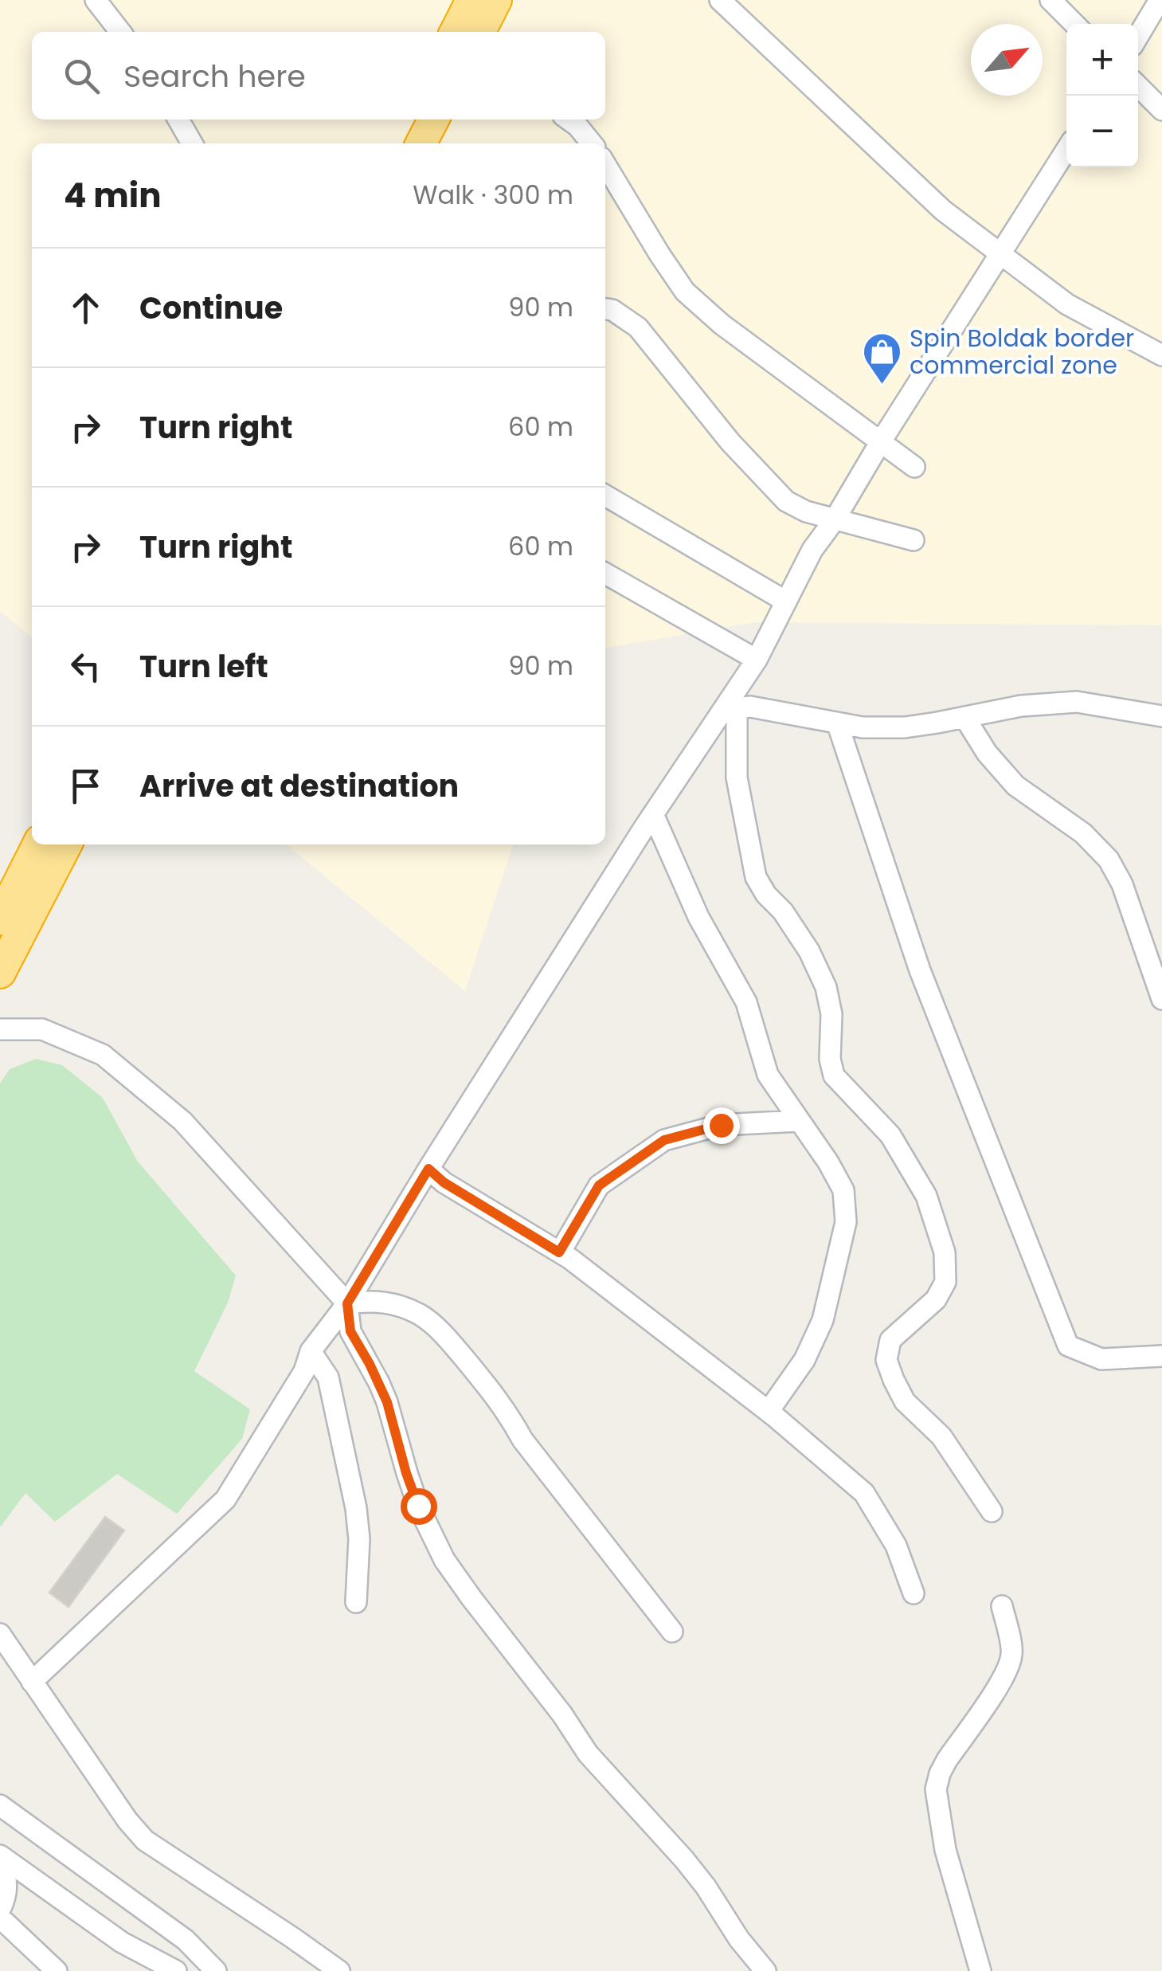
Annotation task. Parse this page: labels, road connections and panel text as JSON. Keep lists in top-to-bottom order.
{
  "places": {
    "shop": ["Spin Boldak border commercial zone"]
  },
  "north": "top right",
  "page": {
    "map_buttons": ["+", "−"],
    "search": "Search here",
    "heading": ["4 min", "Walk · 300 m"],
    "list": [
      ["Continue", "90 m"],
      ["Turn right", "60 m"],
      ["Turn right", "60 m"],
      ["Turn left", "90 m"],
      "Arrive at destination"
    ]
  }
}
